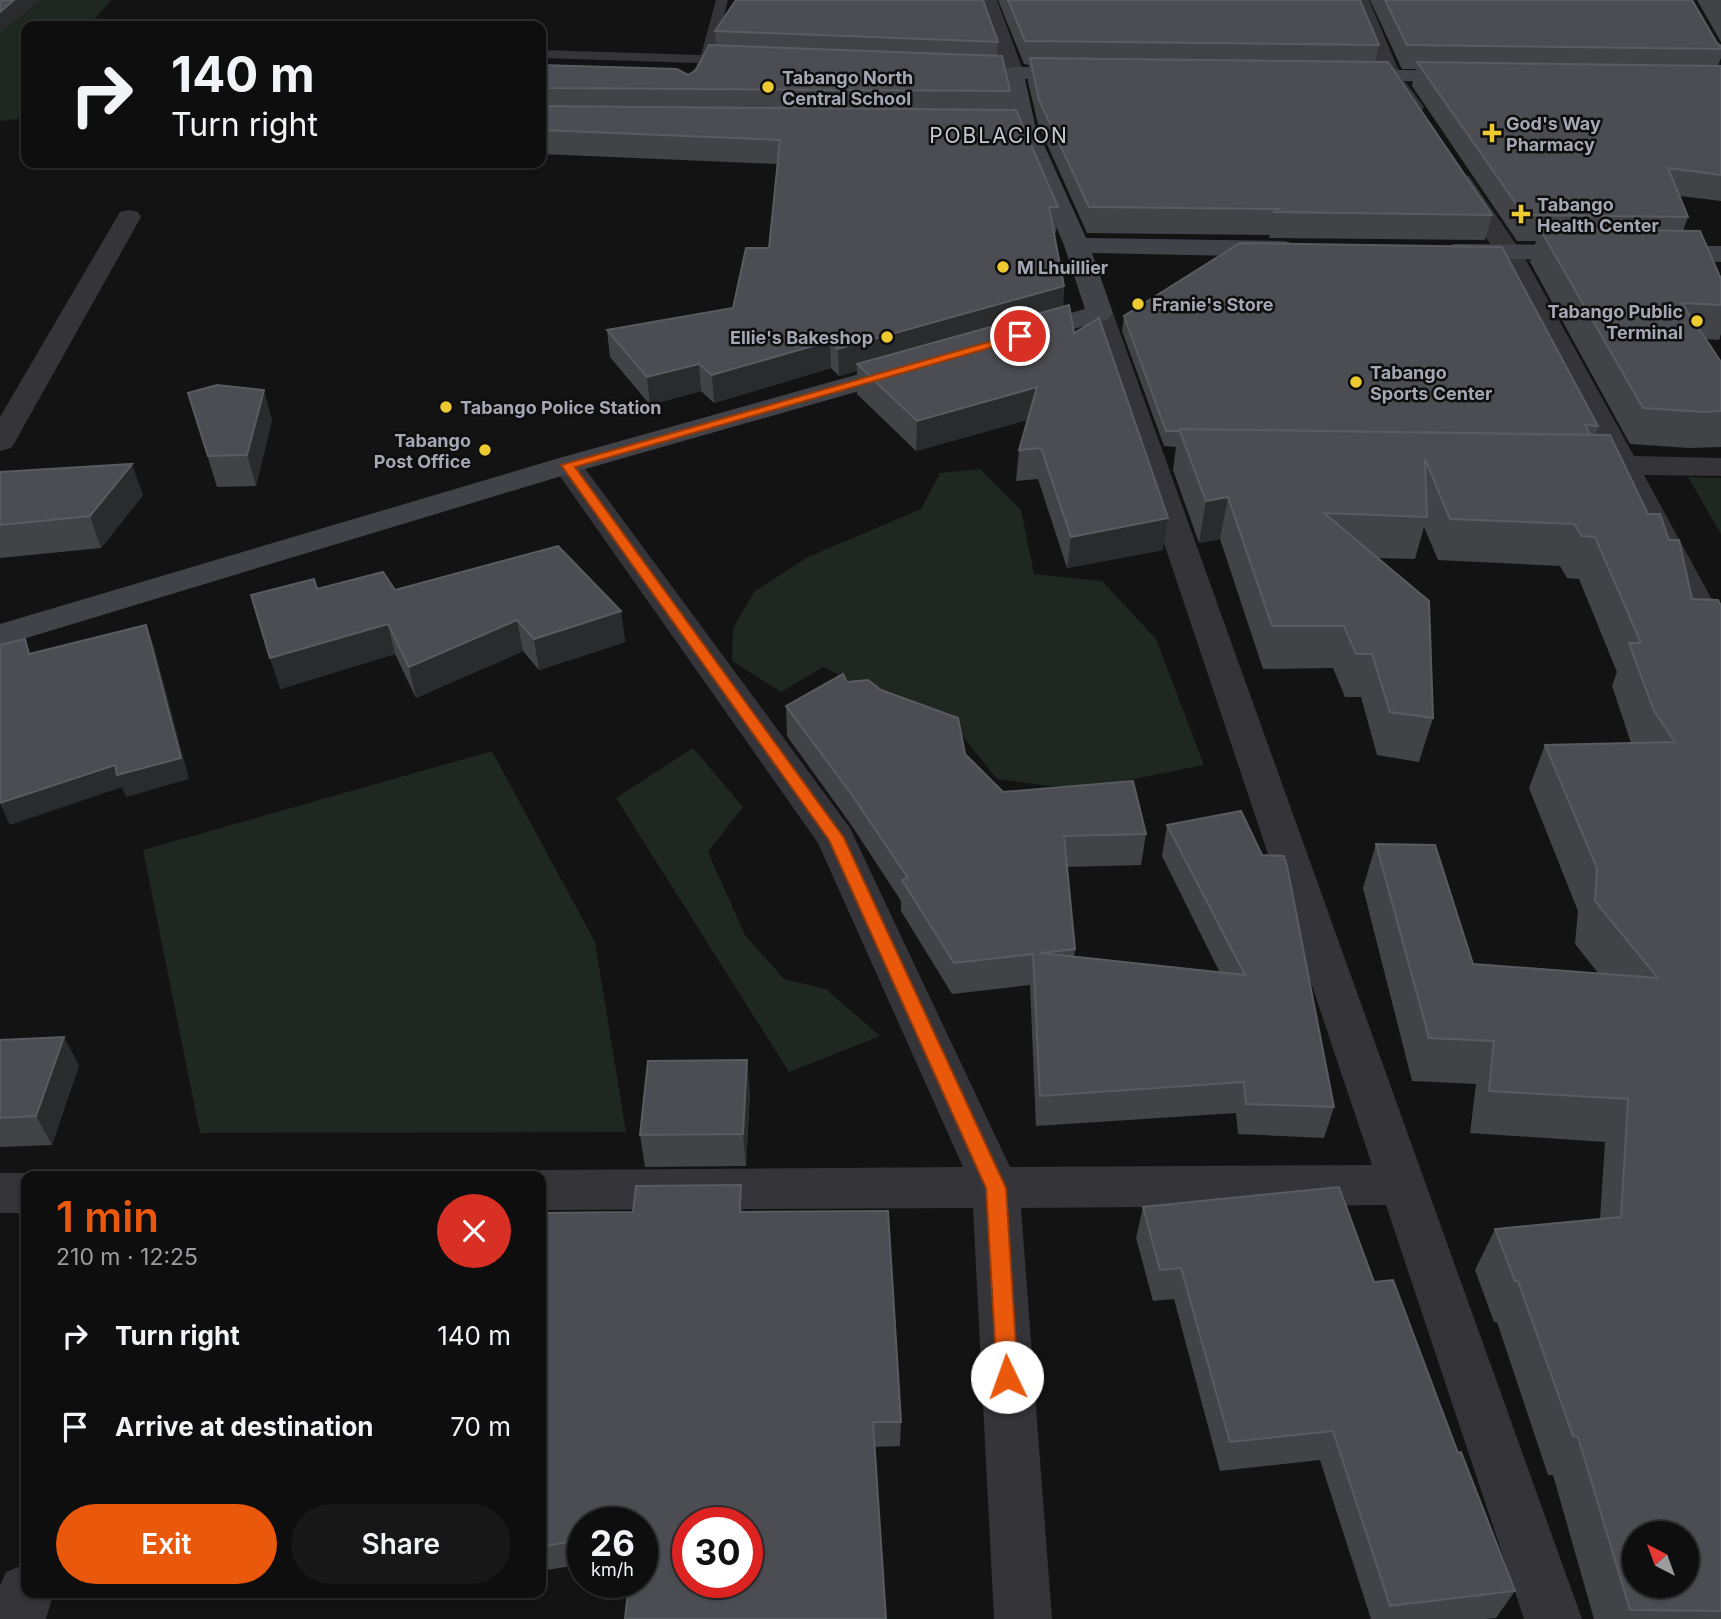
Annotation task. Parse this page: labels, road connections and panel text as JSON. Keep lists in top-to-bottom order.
{
  "districts": ["POBLACION"],
  "places": {
    "other": [
      "Tabango North Central School",
      "M Lhuillier",
      "Franie's Store",
      "Tabango Public Terminal",
      "Ellie's Bakeshop",
      "Tabango Sports Center",
      "Tabango Police Station",
      "Tabango Post Office"
    ],
    "health": ["God's Way Pharmacy", "Tabango Health Center"]
  },
  "north": "top left",
  "page": {
    "turn": ["140 m", "Turn right"],
    "heading": ["1 min", "210 m · 12:25"],
    "list": [
      {
        "name": "Turn right",
        "value": "140 m"
      },
      {
        "name": "Arrive at destination",
        "value": "70 m"
      }
    ],
    "buttons": ["Exit", "Share"],
    "speed": "26 km/h",
    "limit": "30"
  }
}
